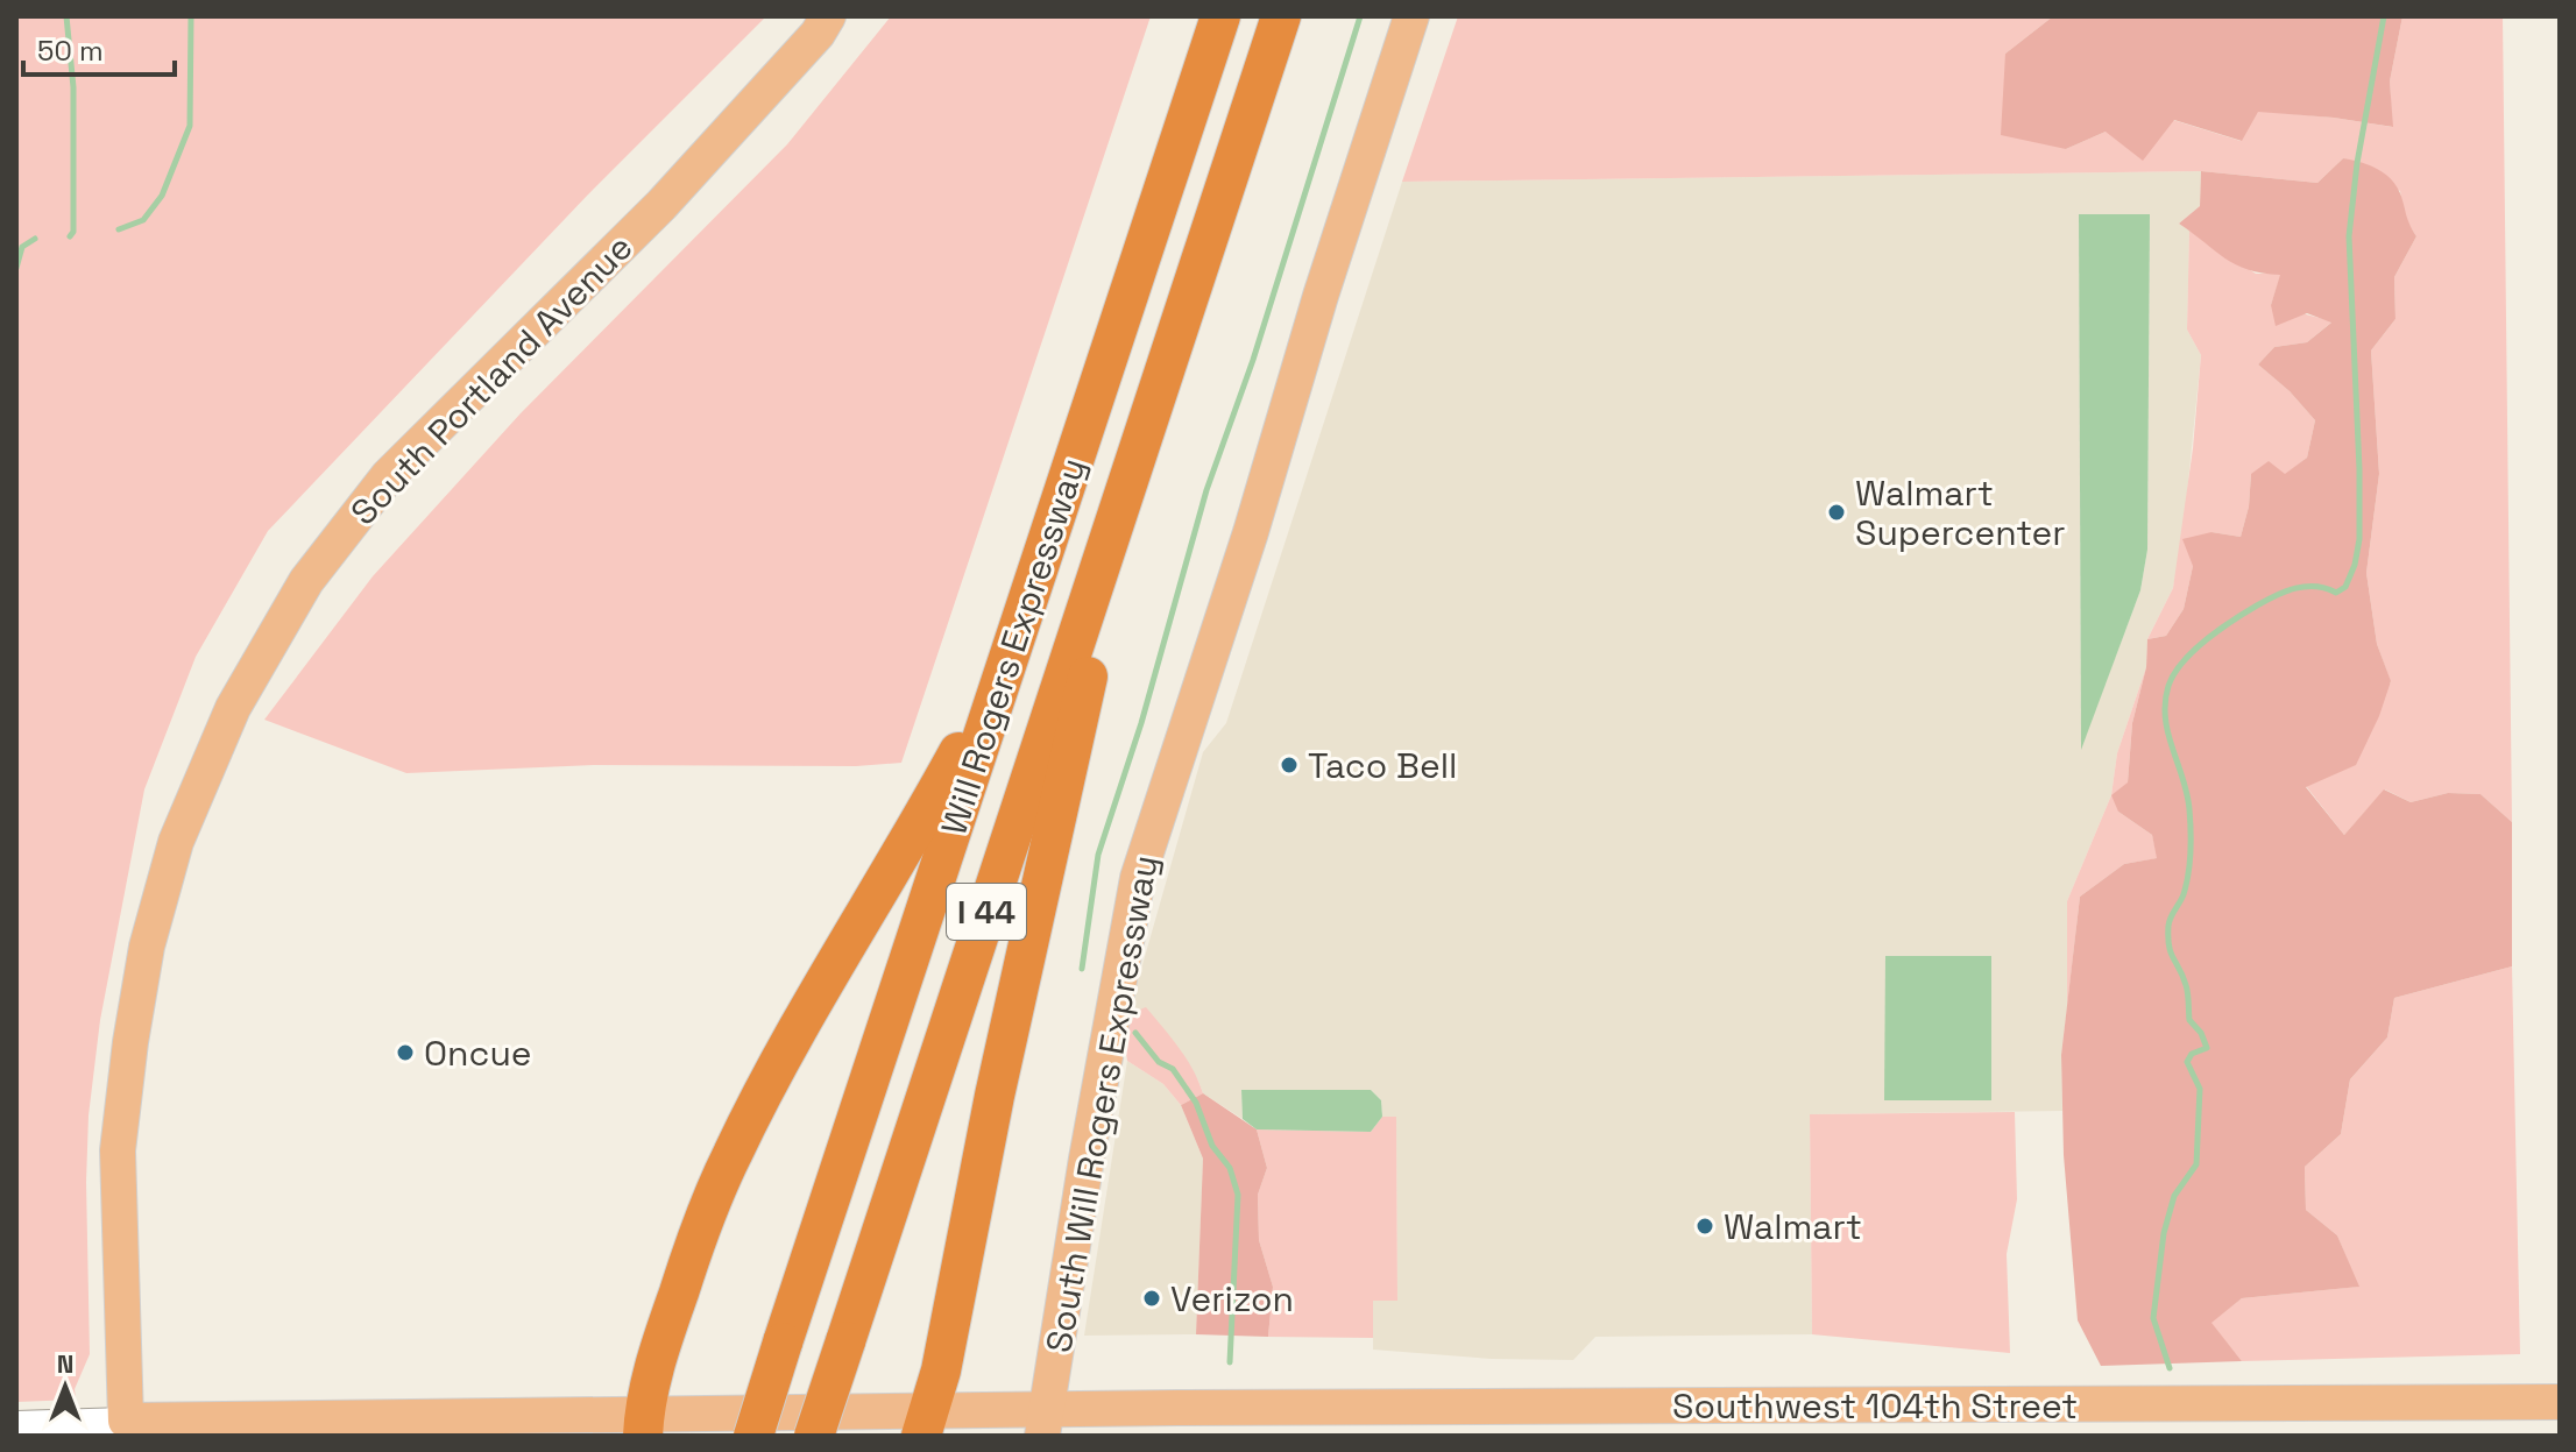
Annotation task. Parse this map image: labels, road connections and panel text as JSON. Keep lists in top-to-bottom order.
{
  "streets": {
    "highway": ["Will Rogers Expressway", "I 44"],
    "main road": ["South Portland Avenue", "South Will Rogers Expressway", "Southwest 104th Street"]
  },
  "crossings": [
    ["South Portland Avenue", "Southwest 104th Street"],
    ["South Will Rogers Expressway", "Southwest 104th Street"]
  ],
  "places": [
    "Walmart Supercenter",
    "Taco Bell",
    "Oncue",
    "Walmart",
    "Verizon"
  ],
  "scale_bar": "50 m",
  "north": "top"
}
